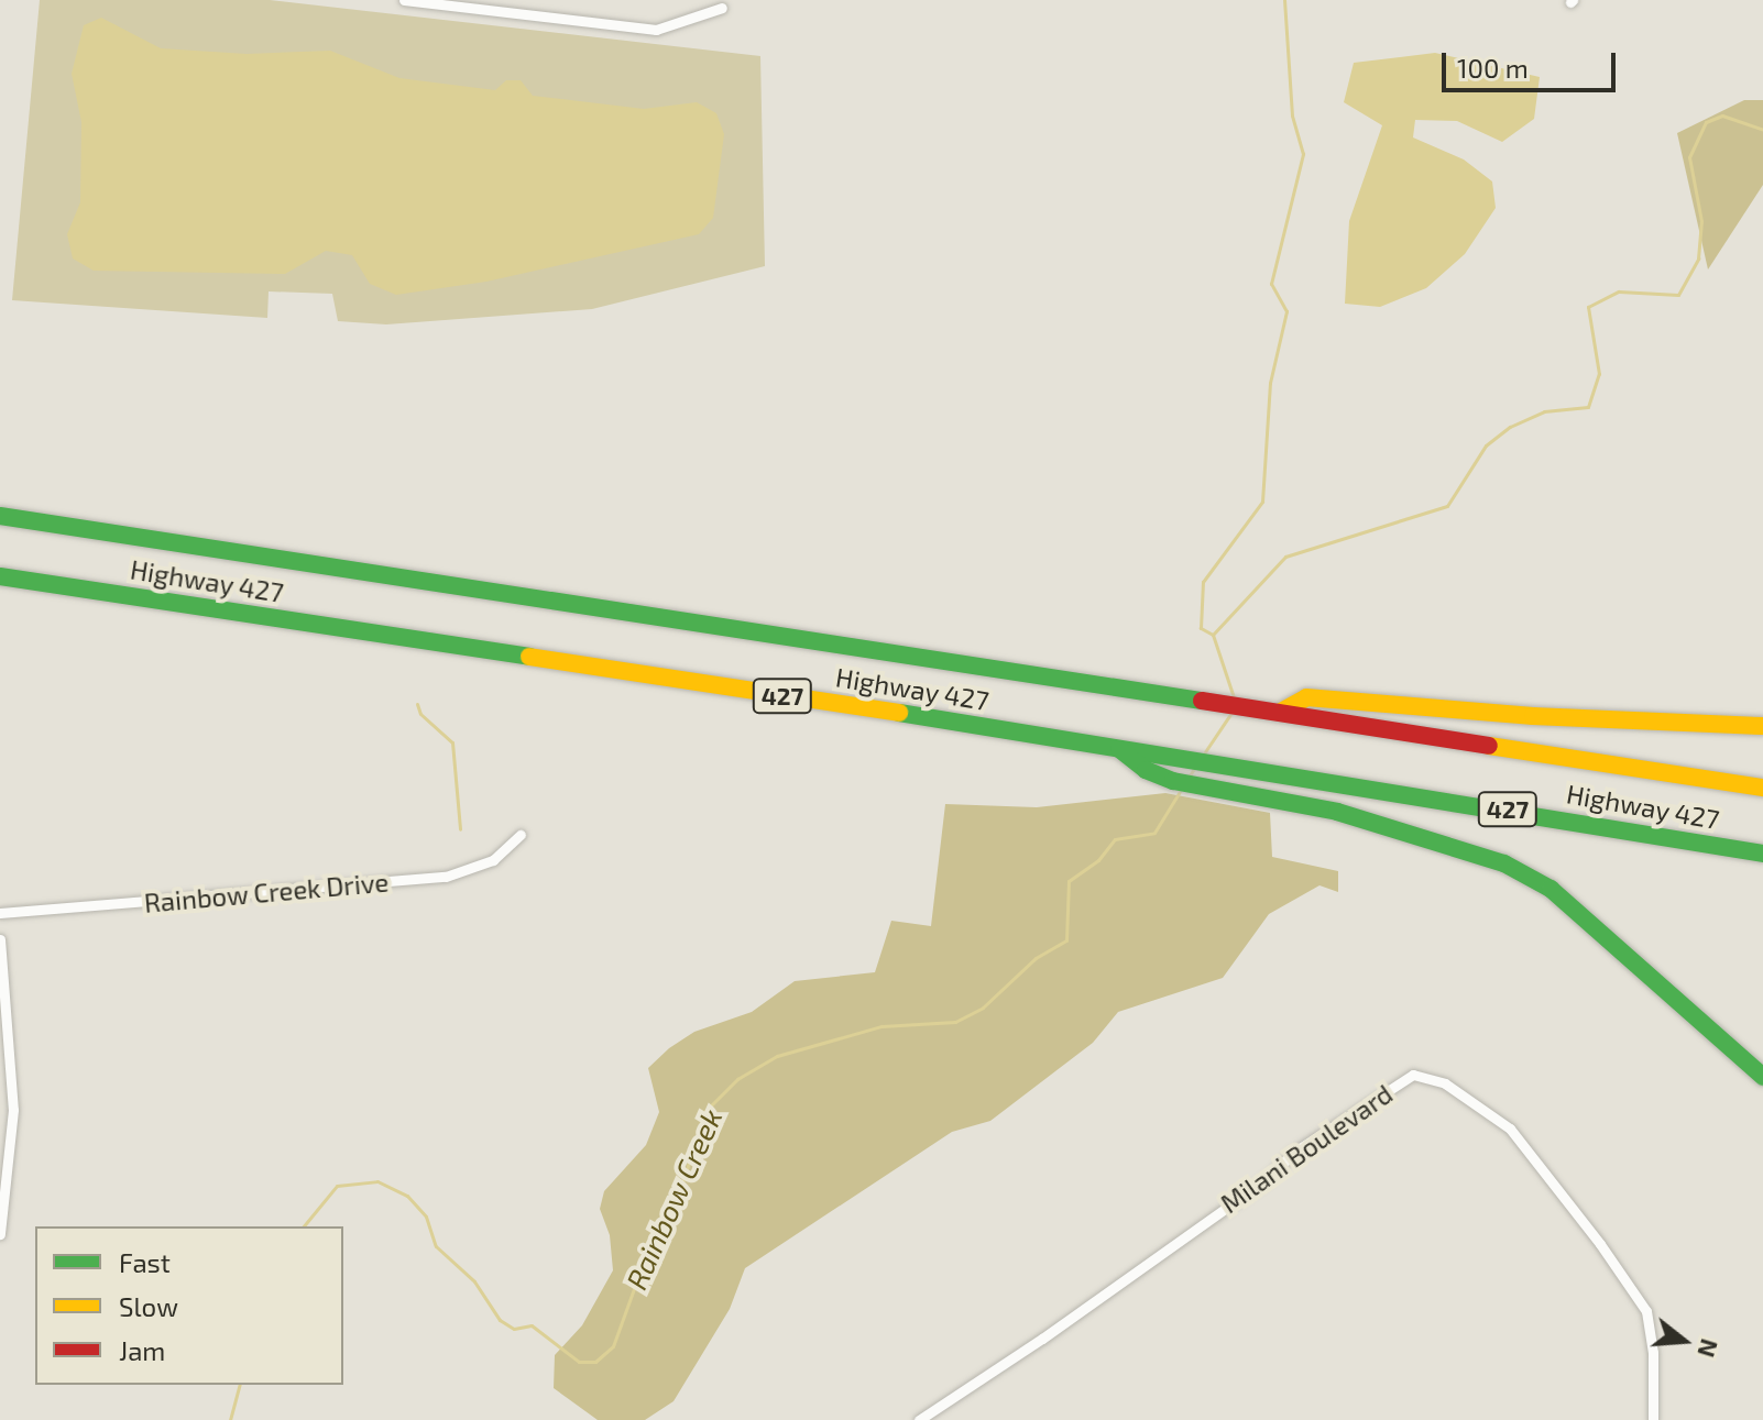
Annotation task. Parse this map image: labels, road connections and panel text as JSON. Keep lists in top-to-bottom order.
{
  "streets": {
    "highway": ["Highway 427", "427"],
    "street": ["Rainbow Creek Drive", "Milani Boulevard"]
  },
  "water": ["Rainbow Creek"],
  "legend": ["Fast", "Slow", "Jam"],
  "scale_bar": "100 m",
  "north": "right"
}
